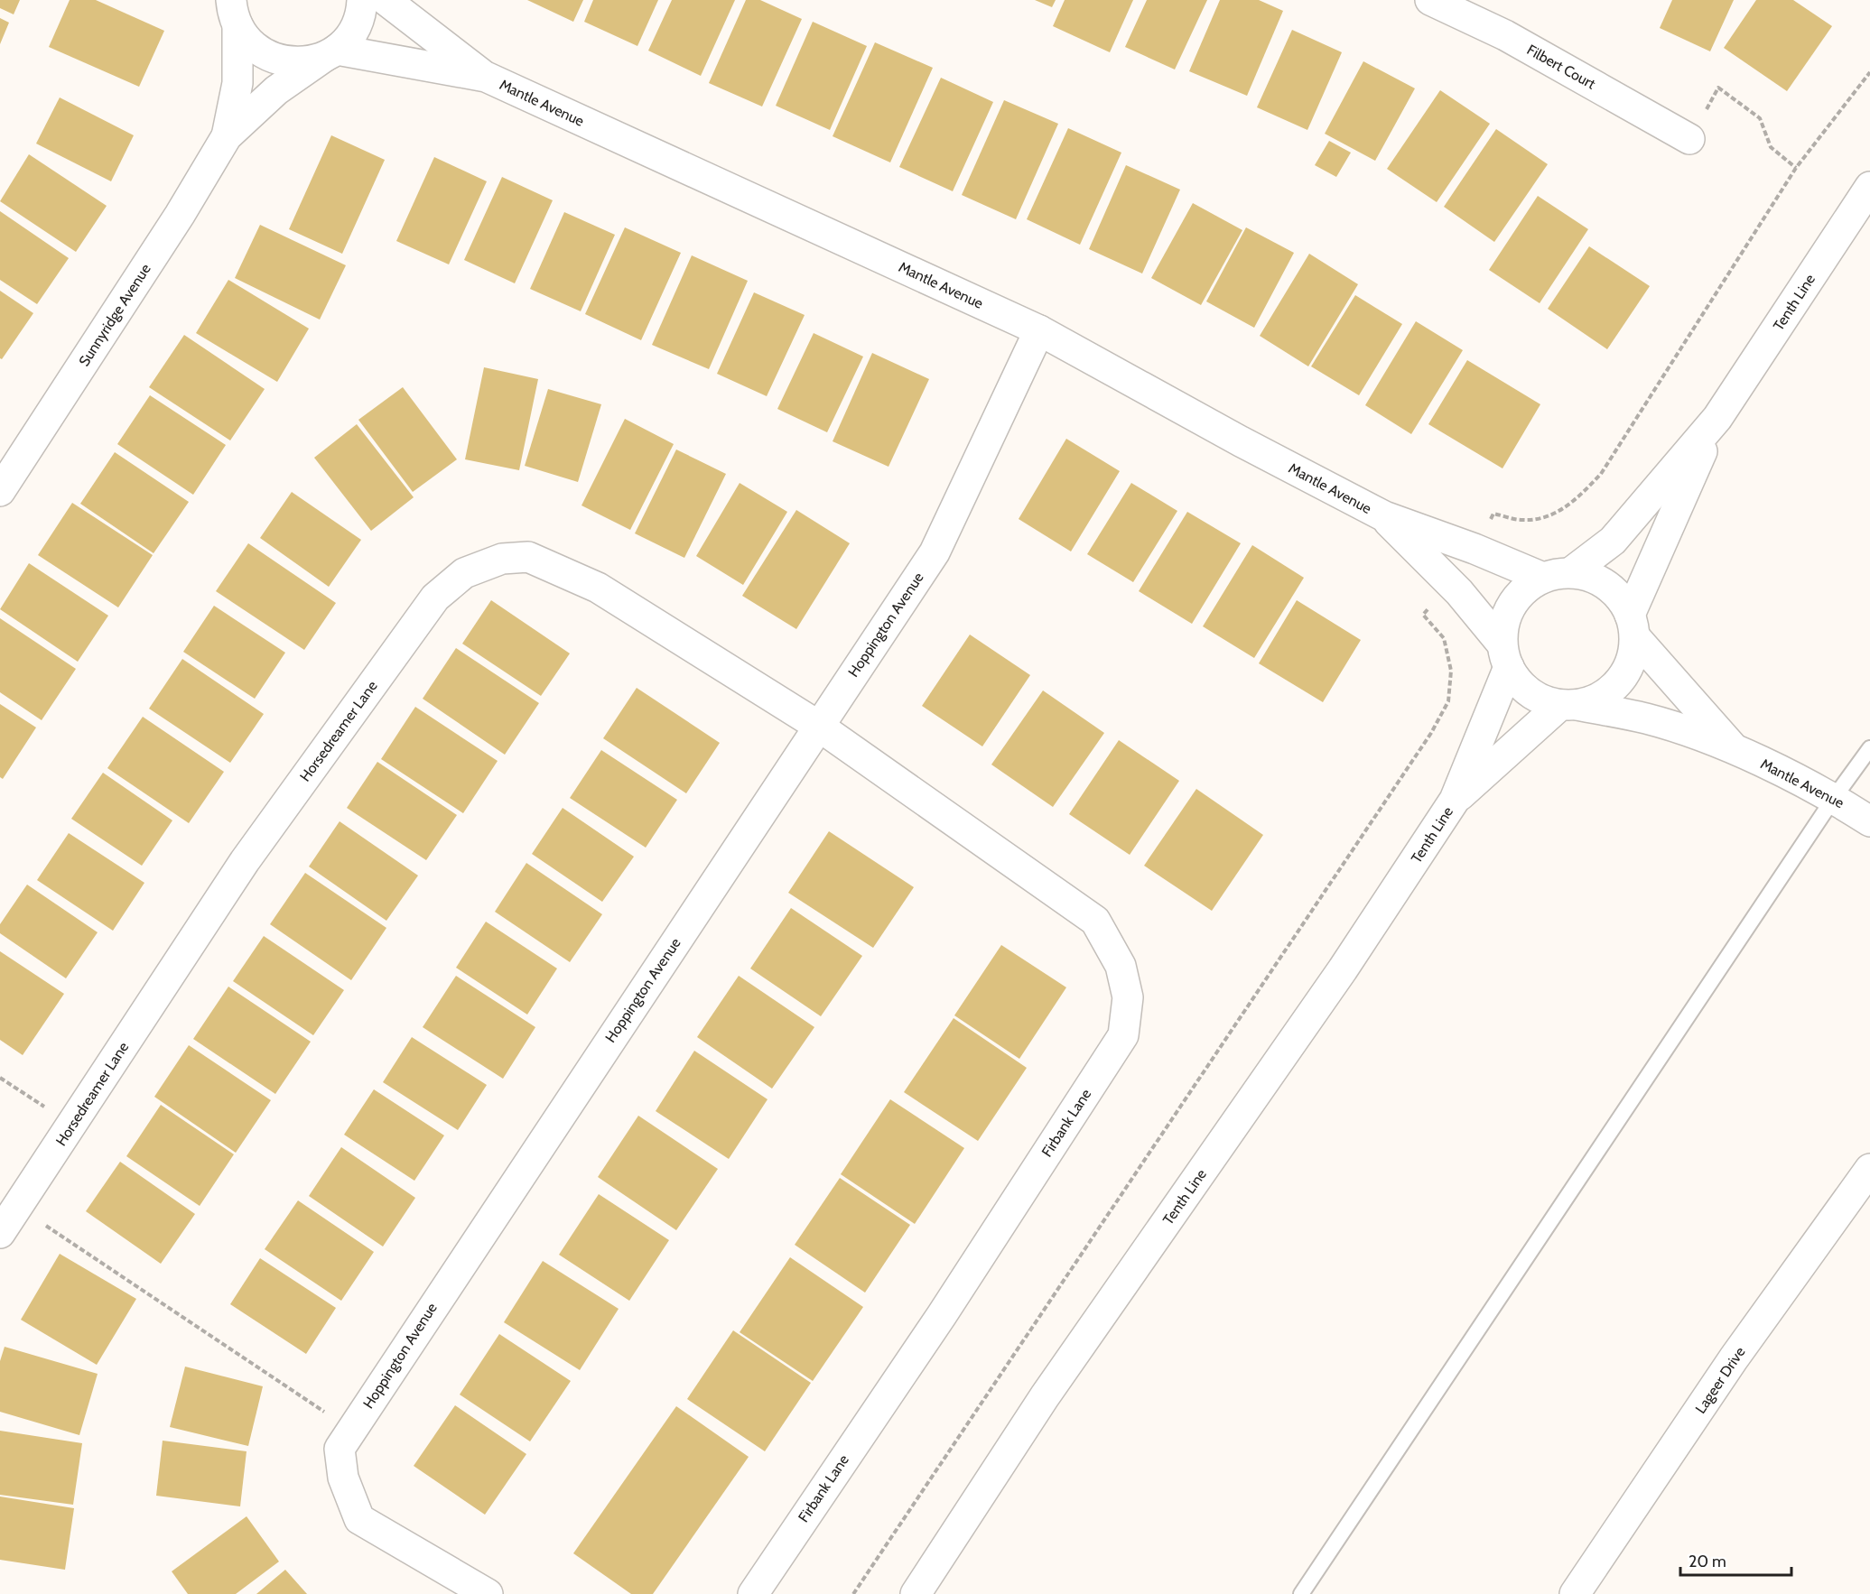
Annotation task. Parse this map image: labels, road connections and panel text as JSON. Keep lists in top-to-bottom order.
{
  "streets": {
    "street": [
      "Filbert Court",
      "Mantle Avenue",
      "Tenth Line",
      "Sunnyridge Avenue",
      "Hoppington Avenue",
      "Horsedreamer Lane",
      "Firbank Lane",
      "Lageer Drive"
    ]
  },
  "crossings": [
    ["Mantle Avenue", "Tenth Line"],
    ["Mantle Avenue", "Sunnyridge Avenue"],
    ["Mantle Avenue", "Hoppington Avenue"],
    ["Hoppington Avenue", "Horsedreamer Lane"],
    ["Hoppington Avenue", "Firbank Lane"],
    ["Horsedreamer Lane", "Firbank Lane"]
  ],
  "scale_bar": "20 m"
}
